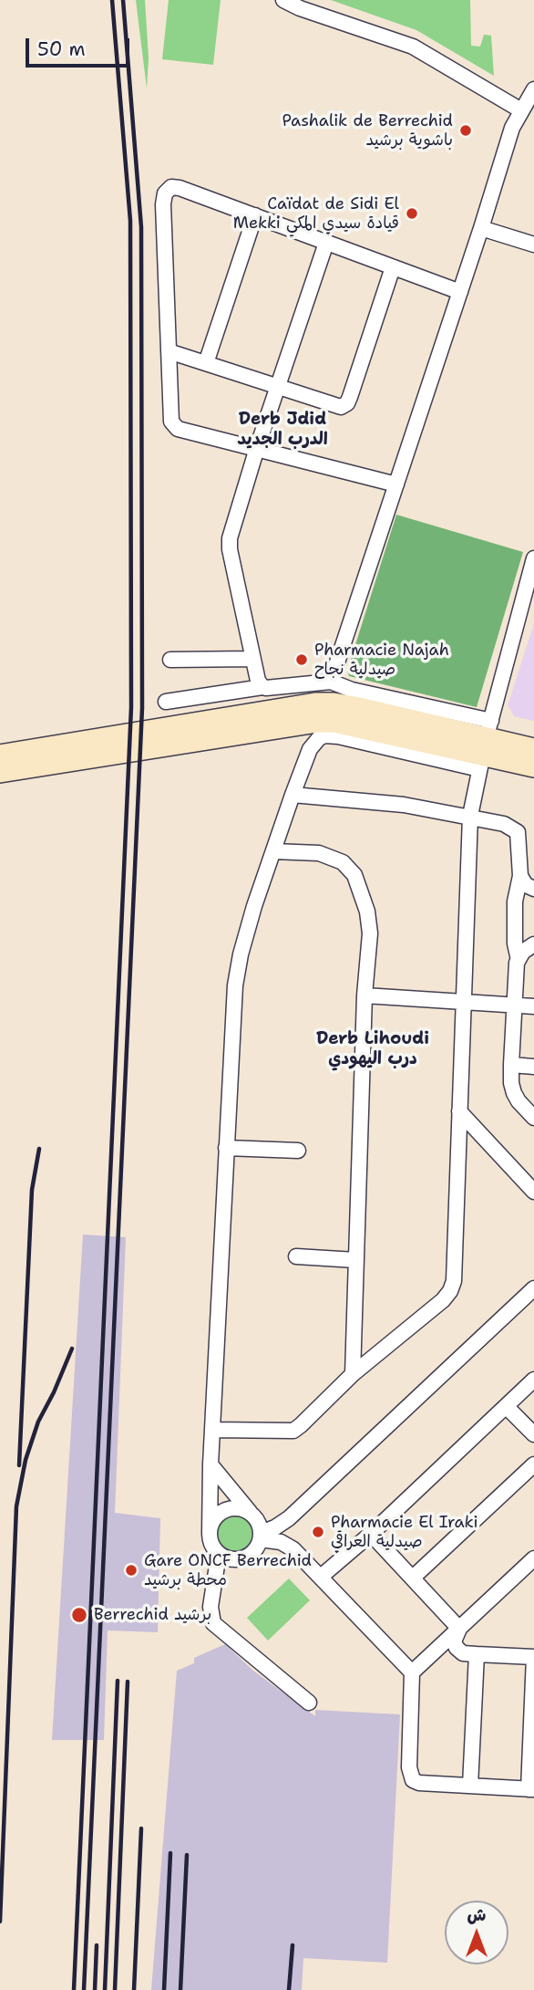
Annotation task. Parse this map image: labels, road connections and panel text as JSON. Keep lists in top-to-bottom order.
{
  "districts": ["Derb Jdid الدرب الجديد", "Derb Lihoudi درب اليهودي"],
  "places": [
    "Pashalik de Berrechid باشوية برشيد",
    "Caïdat de Sidi El Mekki قيادة سيدي المكي",
    "Pharmacie Najah صيدلية نجاح",
    "Pharmacie El Iraki صيدلية العراقي",
    "Gare ONCF Berrechid محطة برشيد",
    "Berrechid برشيد"
  ],
  "scale_bar": "50 m",
  "north": "top"
}
